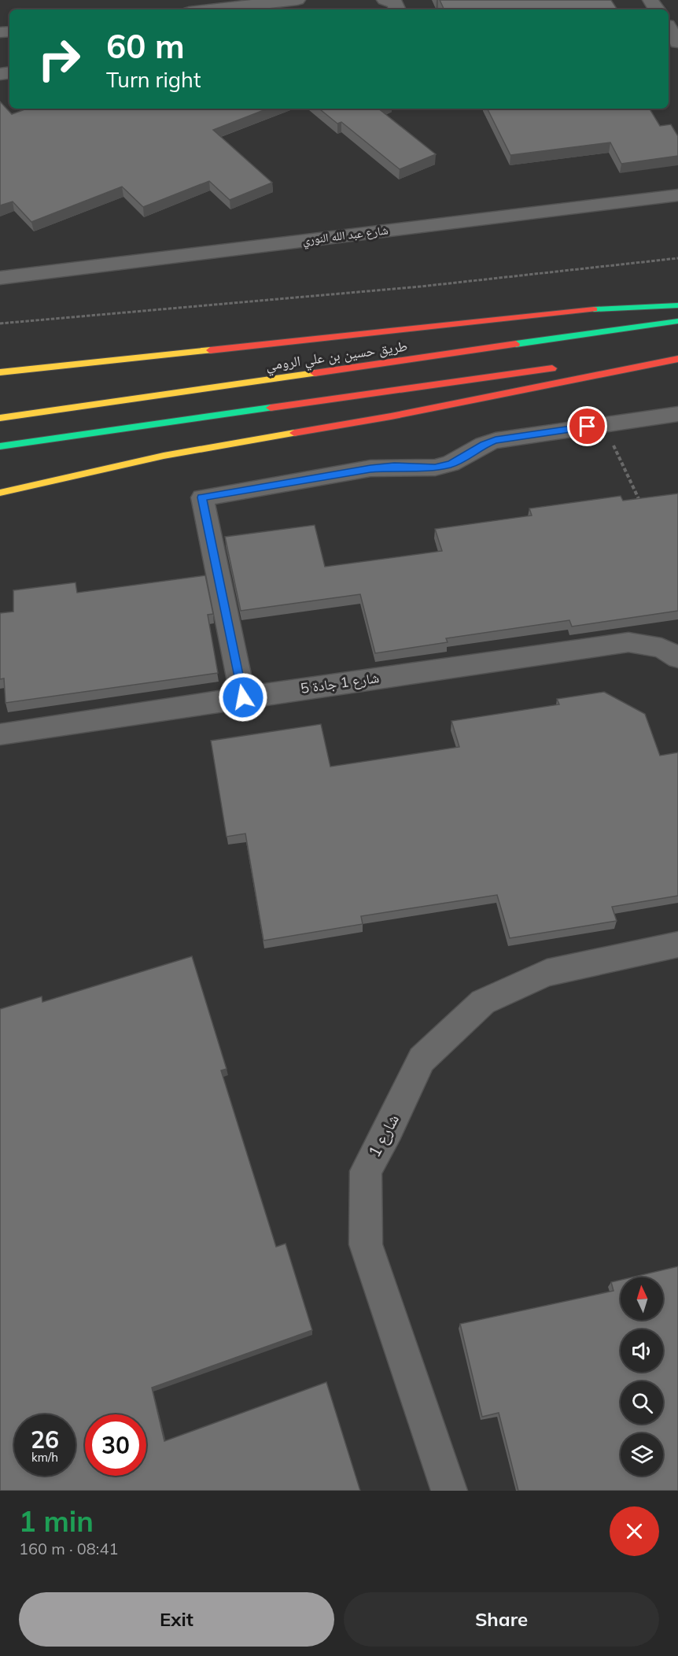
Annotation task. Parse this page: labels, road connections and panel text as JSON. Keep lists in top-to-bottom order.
{
  "streets": {
    "highway": ["طريق حسين بن علي الرومي"],
    "street": ["شارع عبد الله النوري", "شارع 1 جادة 5", "شارع 1"]
  },
  "north": "top",
  "page": {
    "turn": ["60 m", "Turn right"],
    "speed": "26 km/h",
    "limit": "30",
    "heading": ["1 min", "160 m · 08:41"],
    "buttons": ["Exit", "Share"]
  }
}
